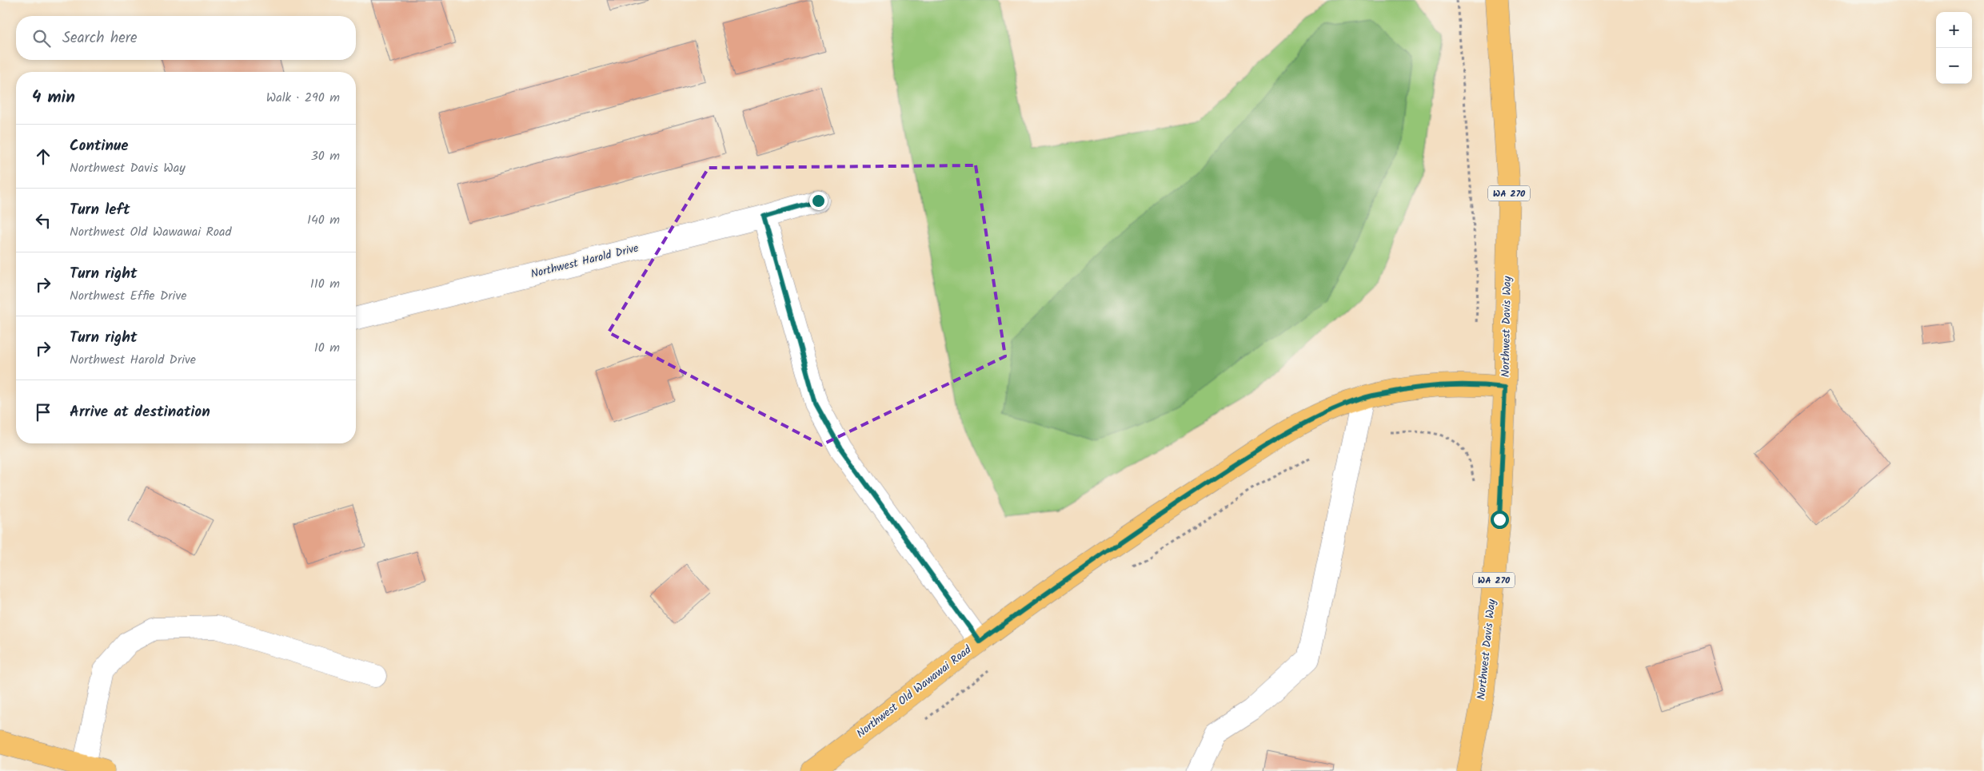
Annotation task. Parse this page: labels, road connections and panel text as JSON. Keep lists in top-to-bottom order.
{
  "streets": {
    "main road": ["WA 270", "Northwest Davis Way", "Northwest Old Wawawai Road"],
    "street": ["Northwest Harold Drive"]
  },
  "crossings": [
    ["Northwest Davis Way", "Northwest Old Wawawai Road"]
  ],
  "page": {
    "map_buttons": ["+", "−"],
    "search": "Search here",
    "heading": ["4 min", "Walk · 290 m"],
    "list": [
      ["Continue", "Northwest Davis Way", "30 m"],
      ["Turn left", "Northwest Old Wawawai Road", "140 m"],
      ["Turn right", "Northwest Effie Drive", "110 m"],
      ["Turn right", "Northwest Harold Drive", "10 m"],
      "Arrive at destination"
    ]
  }
}
